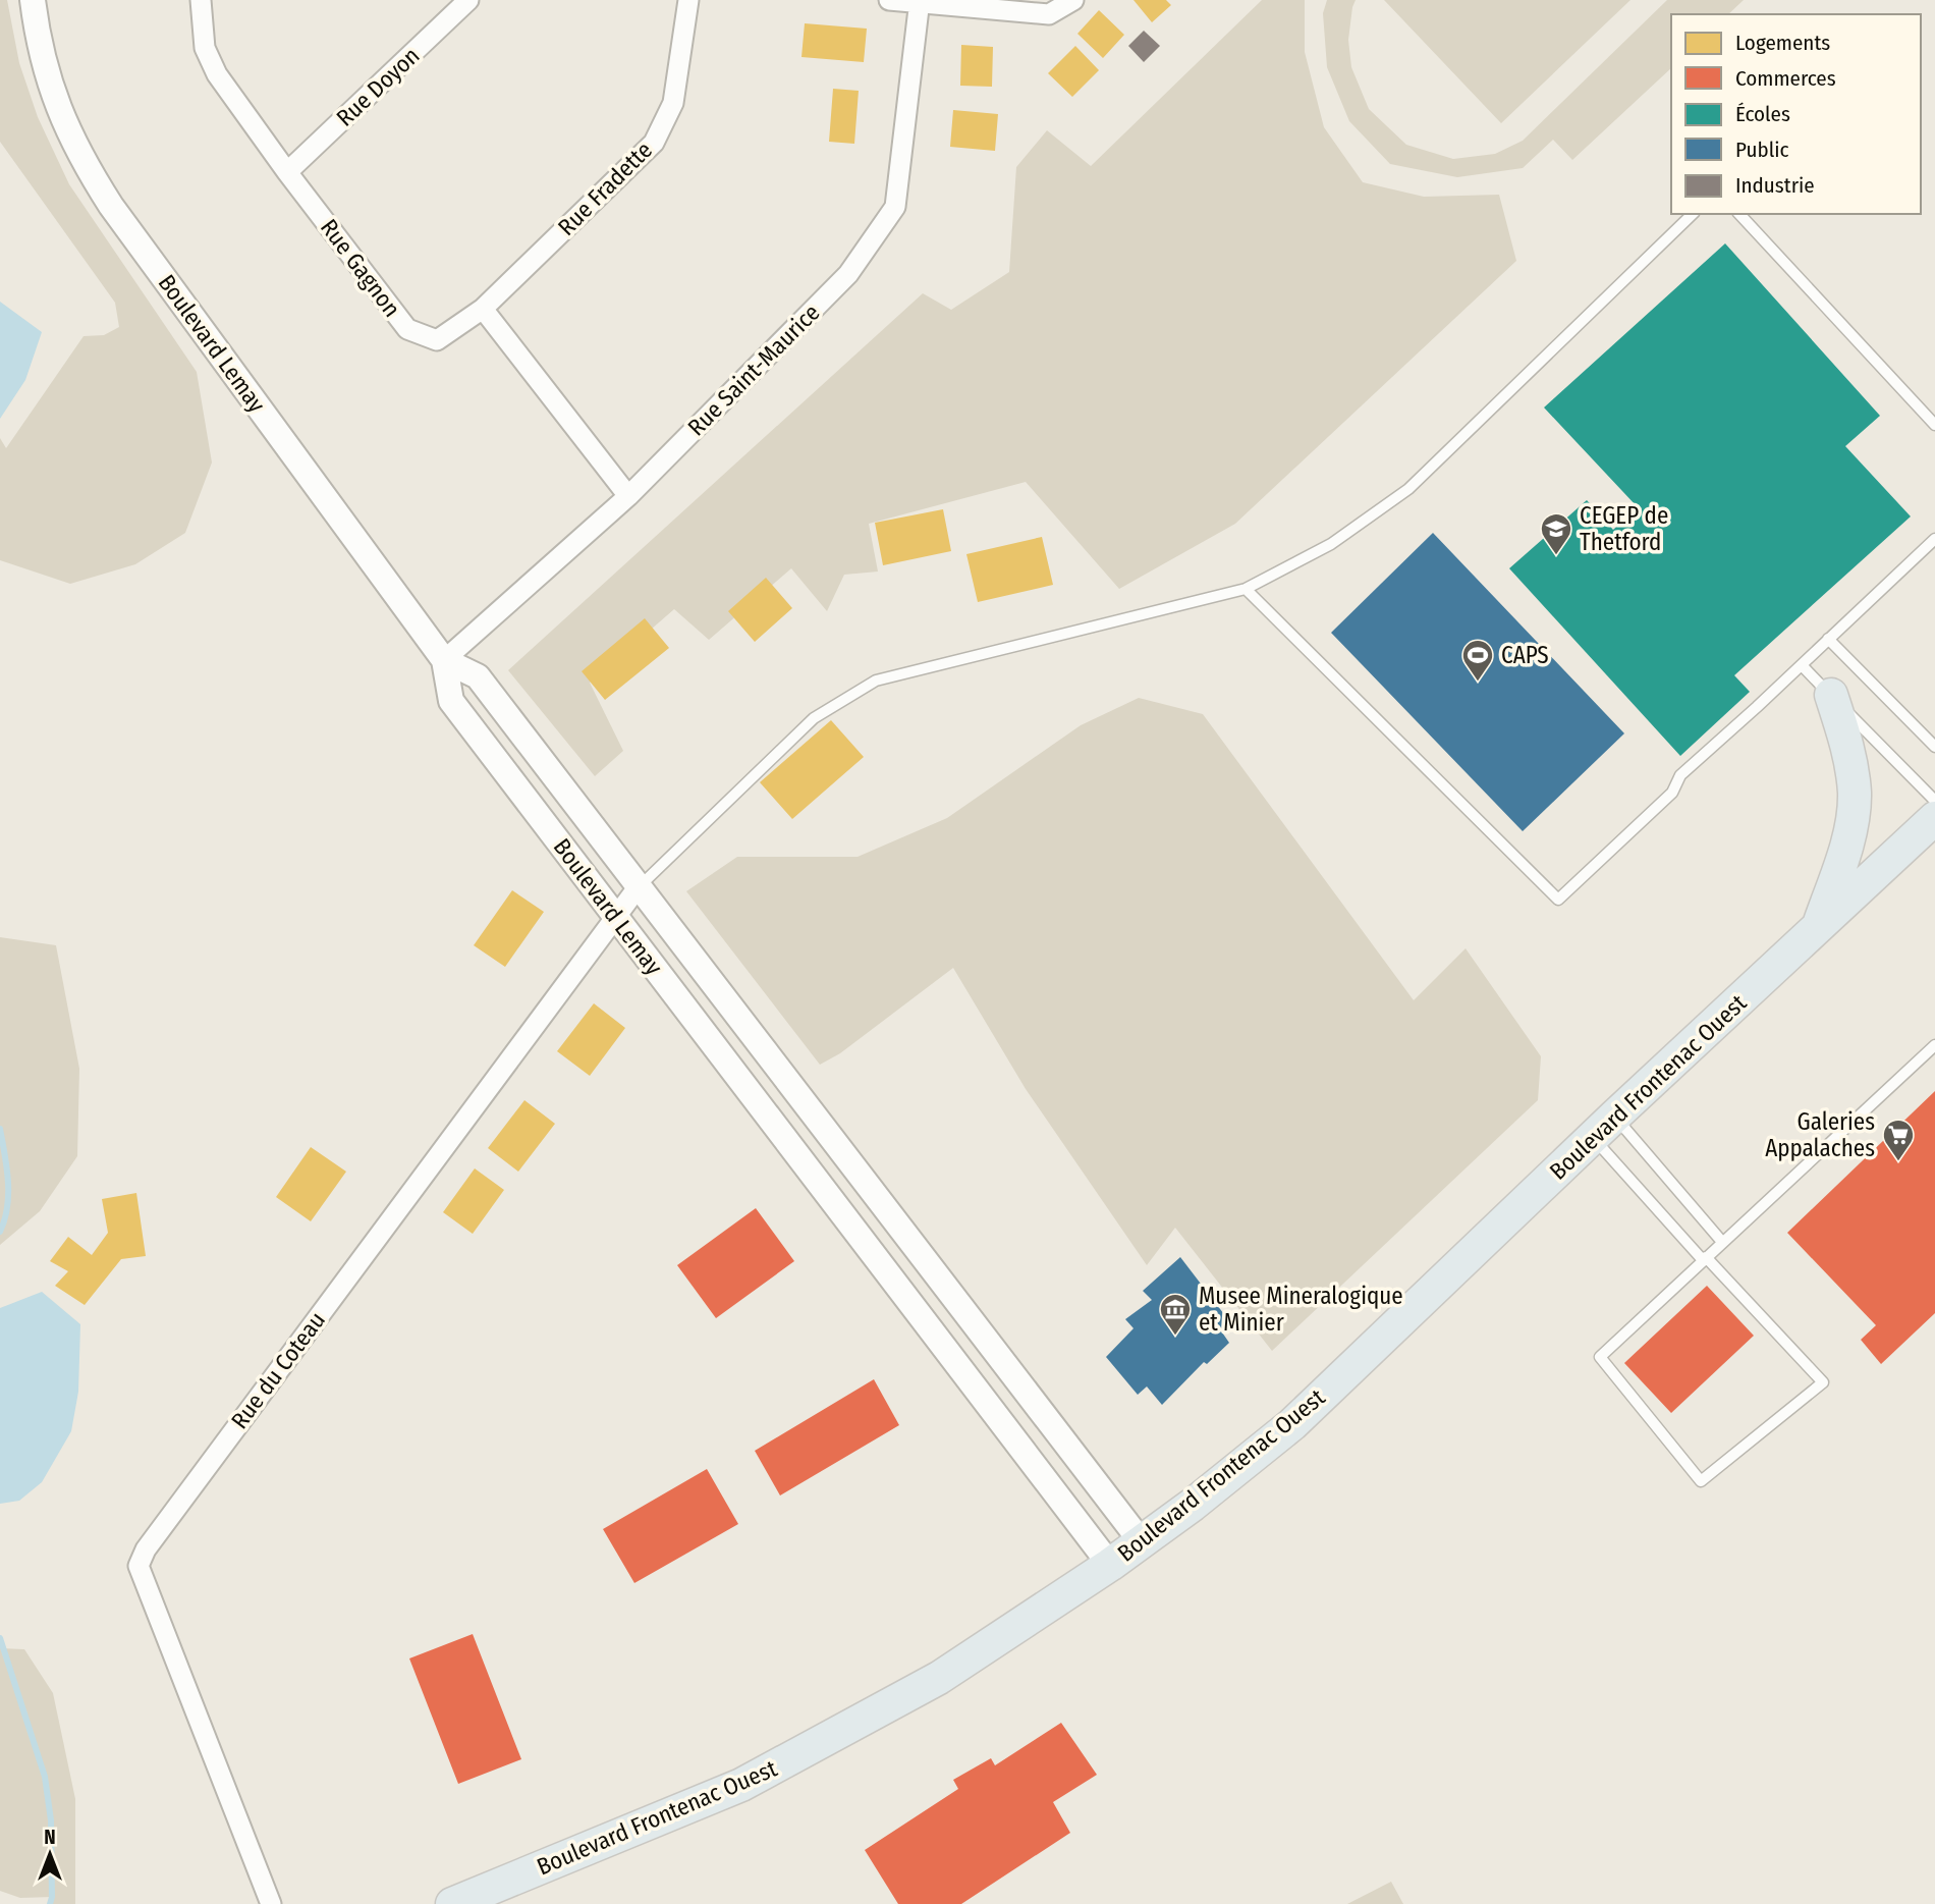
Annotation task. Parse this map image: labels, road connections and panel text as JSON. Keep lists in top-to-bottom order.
{
  "streets": {
    "main road": ["Boulevard Frontenac Ouest"],
    "street": [
      "Rue Doyon",
      "Rue Fradette",
      "Rue Gagnon",
      "Boulevard Lemay",
      "Rue Saint-Maurice",
      "Rue du Coteau"
    ]
  },
  "crossings": [
    ["Rue Doyon", "Rue Gagnon"],
    ["Rue Fradette", "Rue Gagnon"],
    ["Boulevard Lemay", "Rue Saint-Maurice"],
    ["Boulevard Lemay", "Boulevard Frontenac Ouest"],
    ["Boulevard Lemay", "Rue du Coteau"]
  ],
  "places": {
    "school or university": ["CEGEP de Thetford"],
    "sports": ["CAPS"],
    "supermarket": ["Galeries Appalaches"],
    "museum": ["Musee Mineralogique et Minier"]
  },
  "legend": [
    "Logements",
    "Commerces",
    "Écoles",
    "Public",
    "Industrie"
  ],
  "north": "top"
}
